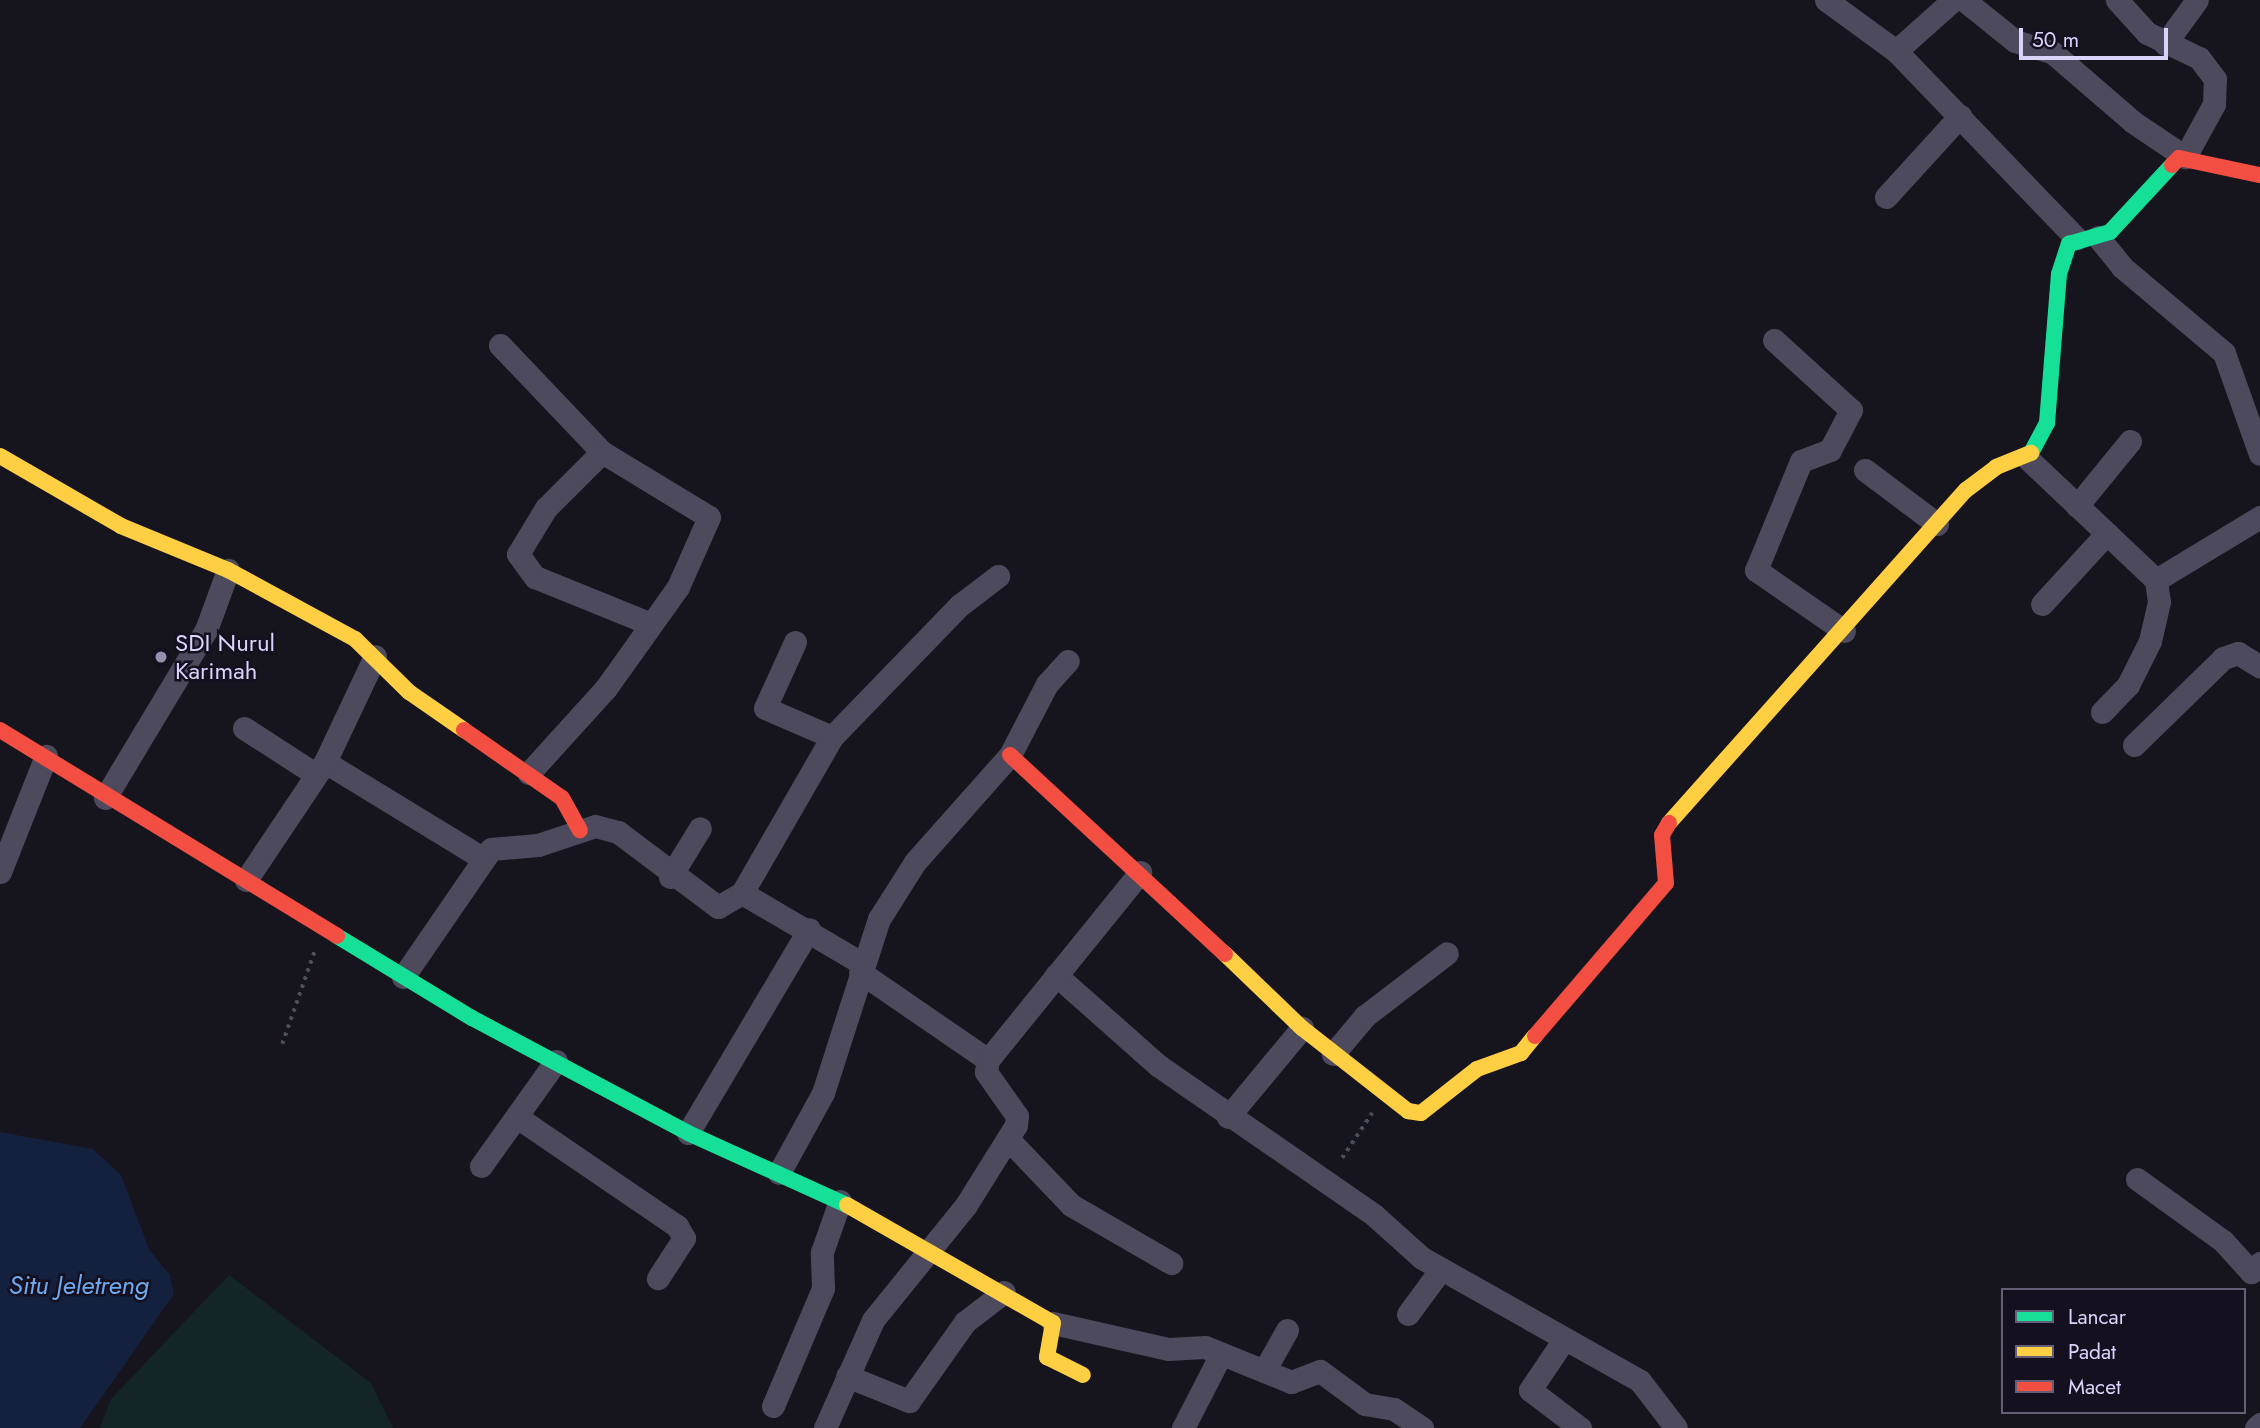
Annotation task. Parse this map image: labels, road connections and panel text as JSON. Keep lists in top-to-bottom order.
{
  "water": ["Situ Jeletreng"],
  "places": ["SDI Nurul Karimah"],
  "legend": ["Lancar", "Padat", "Macet"],
  "scale_bar": "50 m"
}
